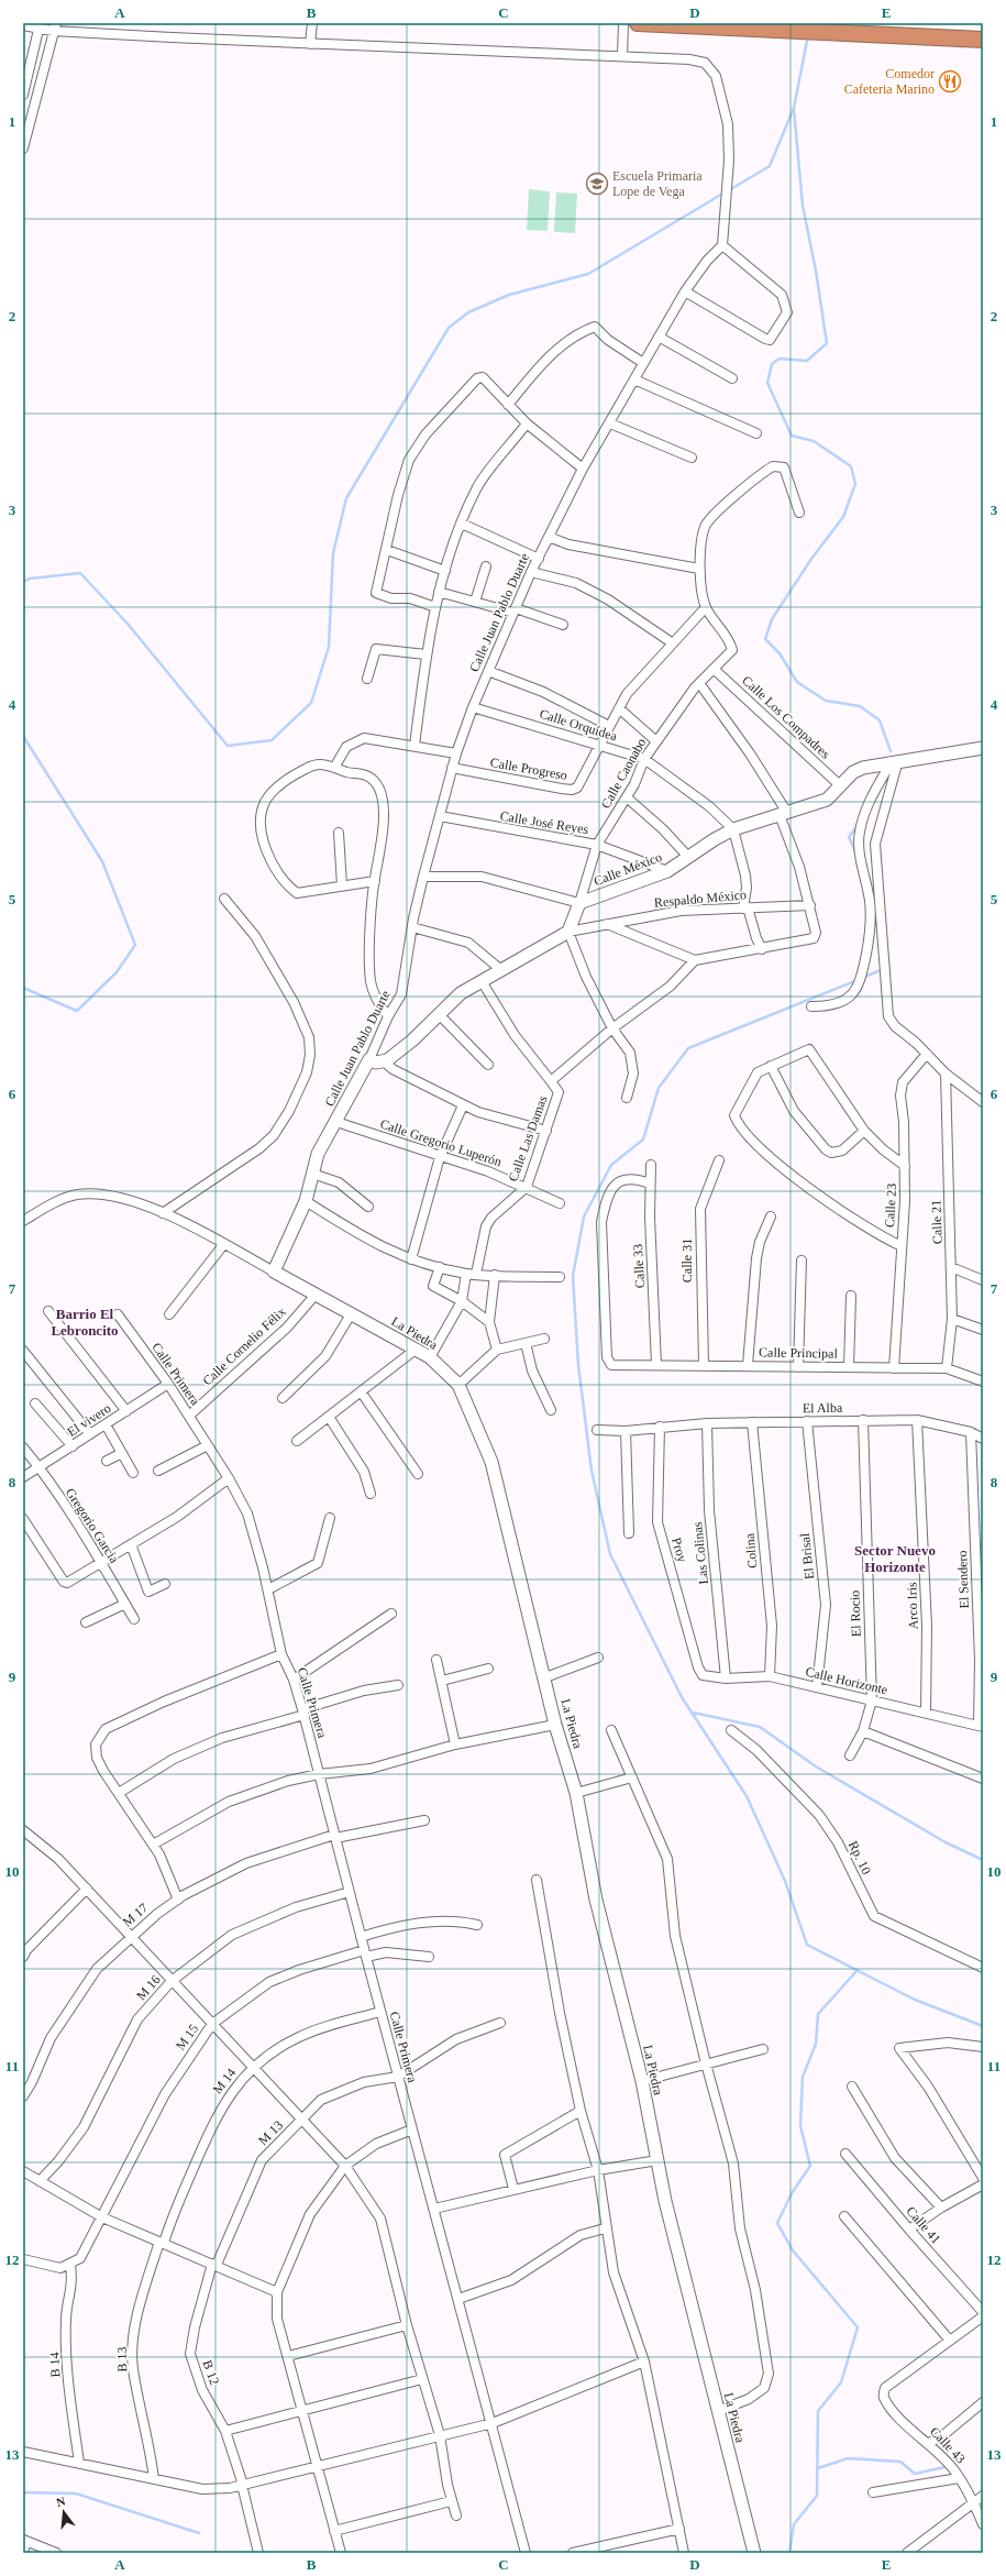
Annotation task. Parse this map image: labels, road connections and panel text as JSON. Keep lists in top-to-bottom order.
{
  "streets": {
    "street": [
      "Calle Juan Pablo Duarte",
      "Calle Los Compadres",
      "Calle Orquídea",
      "Calle Progreso",
      "Calle Caonabo",
      "Calle José Reyes",
      "Calle México",
      "Respaldo México",
      "Calle Las Damas",
      "Calle Gregorio Luperón",
      "Calle 23",
      "Calle 21",
      "Calle 31",
      "Calle 33",
      "La Piedra",
      "Calle Cornelio Félix",
      "Calle Principal",
      "Calle Primera",
      "El Alba",
      "El vivero",
      "Gregorio Garcia",
      "Proy",
      "Colina",
      "Las Colinas",
      "El Brisal",
      "El Sendero",
      "Arco Iris",
      "El Rocio",
      "Calle Horizonte",
      "Rp. 10",
      "M 17",
      "M 16",
      "M 15",
      "M 14",
      "M 13",
      "Calle 41",
      "B 13",
      "B 14",
      "B 12",
      "Calle 43"
    ]
  },
  "crossings": [
    ["Calle Juan Pablo Duarte", "Calle Orquídea"],
    ["Calle Juan Pablo Duarte", "Calle Progreso"],
    ["Calle Juan Pablo Duarte", "Calle José Reyes"],
    ["Calle Juan Pablo Duarte", "Calle Gregorio Luperón"],
    ["Calle Juan Pablo Duarte", "La Piedra"],
    ["Calle Los Compadres", "Calle Caonabo"],
    ["Calle Los Compadres", "Calle México"],
    ["Calle Orquídea", "Calle Progreso"],
    ["Calle Orquídea", "Calle Caonabo"],
    ["Calle Orquídea", "Calle México"],
    ["Calle Progreso", "Calle Caonabo"],
    ["Calle Caonabo", "Calle José Reyes"],
    ["Calle Caonabo", "Calle México"],
    ["Calle José Reyes", "Calle México"],
    ["Calle Las Damas", "Calle Gregorio Luperón"],
    ["Calle 23", "Calle Principal"],
    ["Calle 21", "Calle Principal"],
    ["Calle 31", "Calle Principal"],
    ["Calle 33", "Calle Principal"],
    ["La Piedra", "Calle Cornelio Félix"],
    ["Calle Cornelio Félix", "Calle Primera"],
    ["Calle Primera", "El vivero"],
    ["Calle Primera", "M 17"],
    ["Calle Primera", "M 16"],
    ["Calle Primera", "M 15"],
    ["Calle Primera", "M 14"],
    ["Calle Primera", "M 13"],
    ["El Alba", "Proy"],
    ["El Alba", "Colina"],
    ["El Alba", "Las Colinas"],
    ["El Alba", "El Brisal"],
    ["El Alba", "El Sendero"],
    ["El Alba", "Arco Iris"],
    ["El Alba", "El Rocio"],
    ["El vivero", "Gregorio Garcia"],
    ["Proy", "Calle Horizonte"],
    ["Colina", "Calle Horizonte"],
    ["Las Colinas", "Calle Horizonte"],
    ["El Brisal", "Calle Horizonte"],
    ["El Sendero", "Calle Horizonte"],
    ["Arco Iris", "Calle Horizonte"],
    ["El Rocio", "Calle Horizonte"],
    ["M 15", "B 14"],
    ["M 14", "B 13"],
    ["M 13", "B 12"]
  ],
  "districts": ["Barrio El Lebroncito", "Sector Nuevo Horizonte"],
  "places": {
    "restaurant": ["Comedor Cafeteria Marino"],
    "school or university": ["Escuela Primaria Lope de Vega"]
  },
  "north": "top",
  "grid": {
    "columns": [
      "A",
      "B",
      "C",
      "D",
      "E"
    ],
    "rows": [
      "1",
      "2",
      "3",
      "4",
      "5",
      "6",
      "7",
      "8",
      "9",
      "10",
      "11",
      "12",
      "13"
    ]
  }
}
